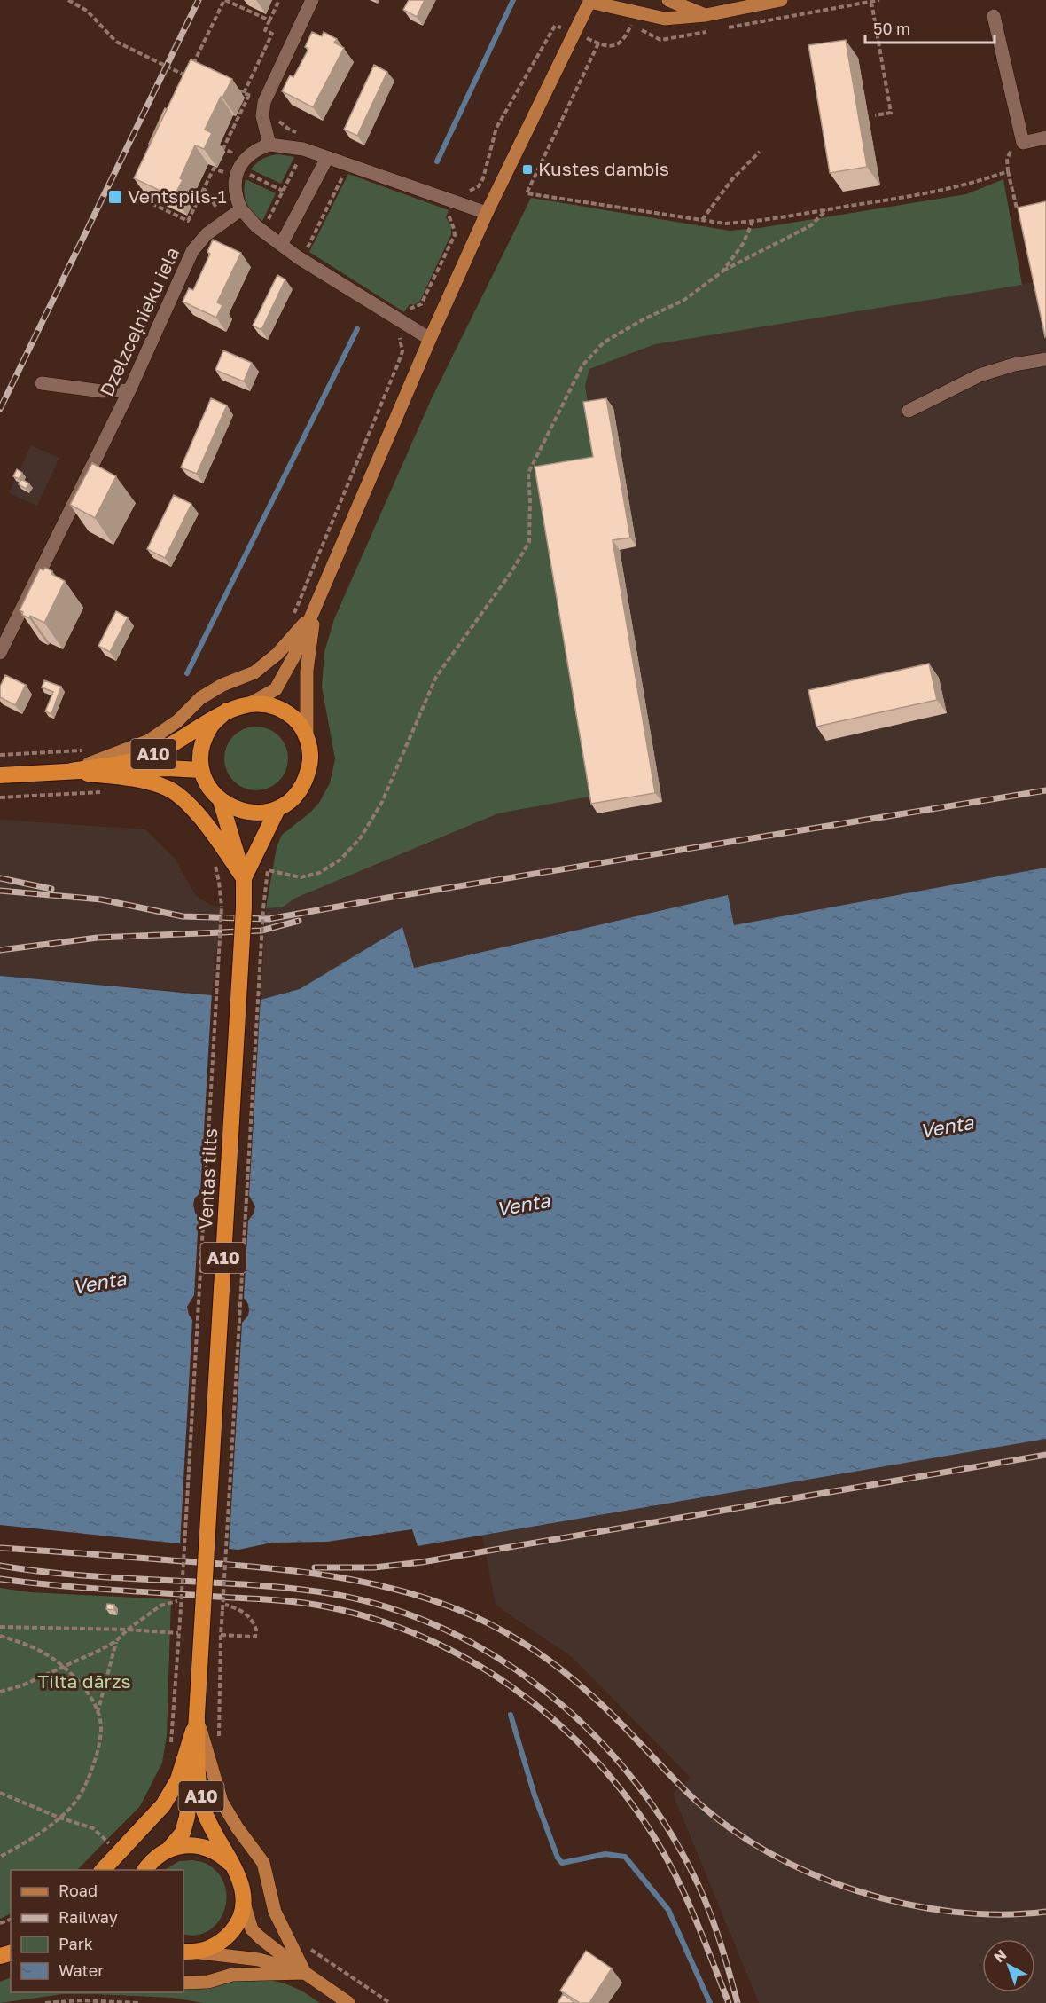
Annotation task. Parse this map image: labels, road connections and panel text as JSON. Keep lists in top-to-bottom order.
{
  "streets": {
    "highway": ["A10", "Ventas tilts"],
    "street": ["Dzelzceļnieku iela"]
  },
  "crossings": [
    ["A10", "Ventas tilts"]
  ],
  "water": ["Venta"],
  "parks": ["Tilta dārzs"],
  "places": {
    "transit": ["Kustes dambis", "Ventspils-1"]
  },
  "legend": [
    "Road",
    "Railway",
    "Park",
    "Water"
  ],
  "scale_bar": "50 m",
  "north": "top left"
}
